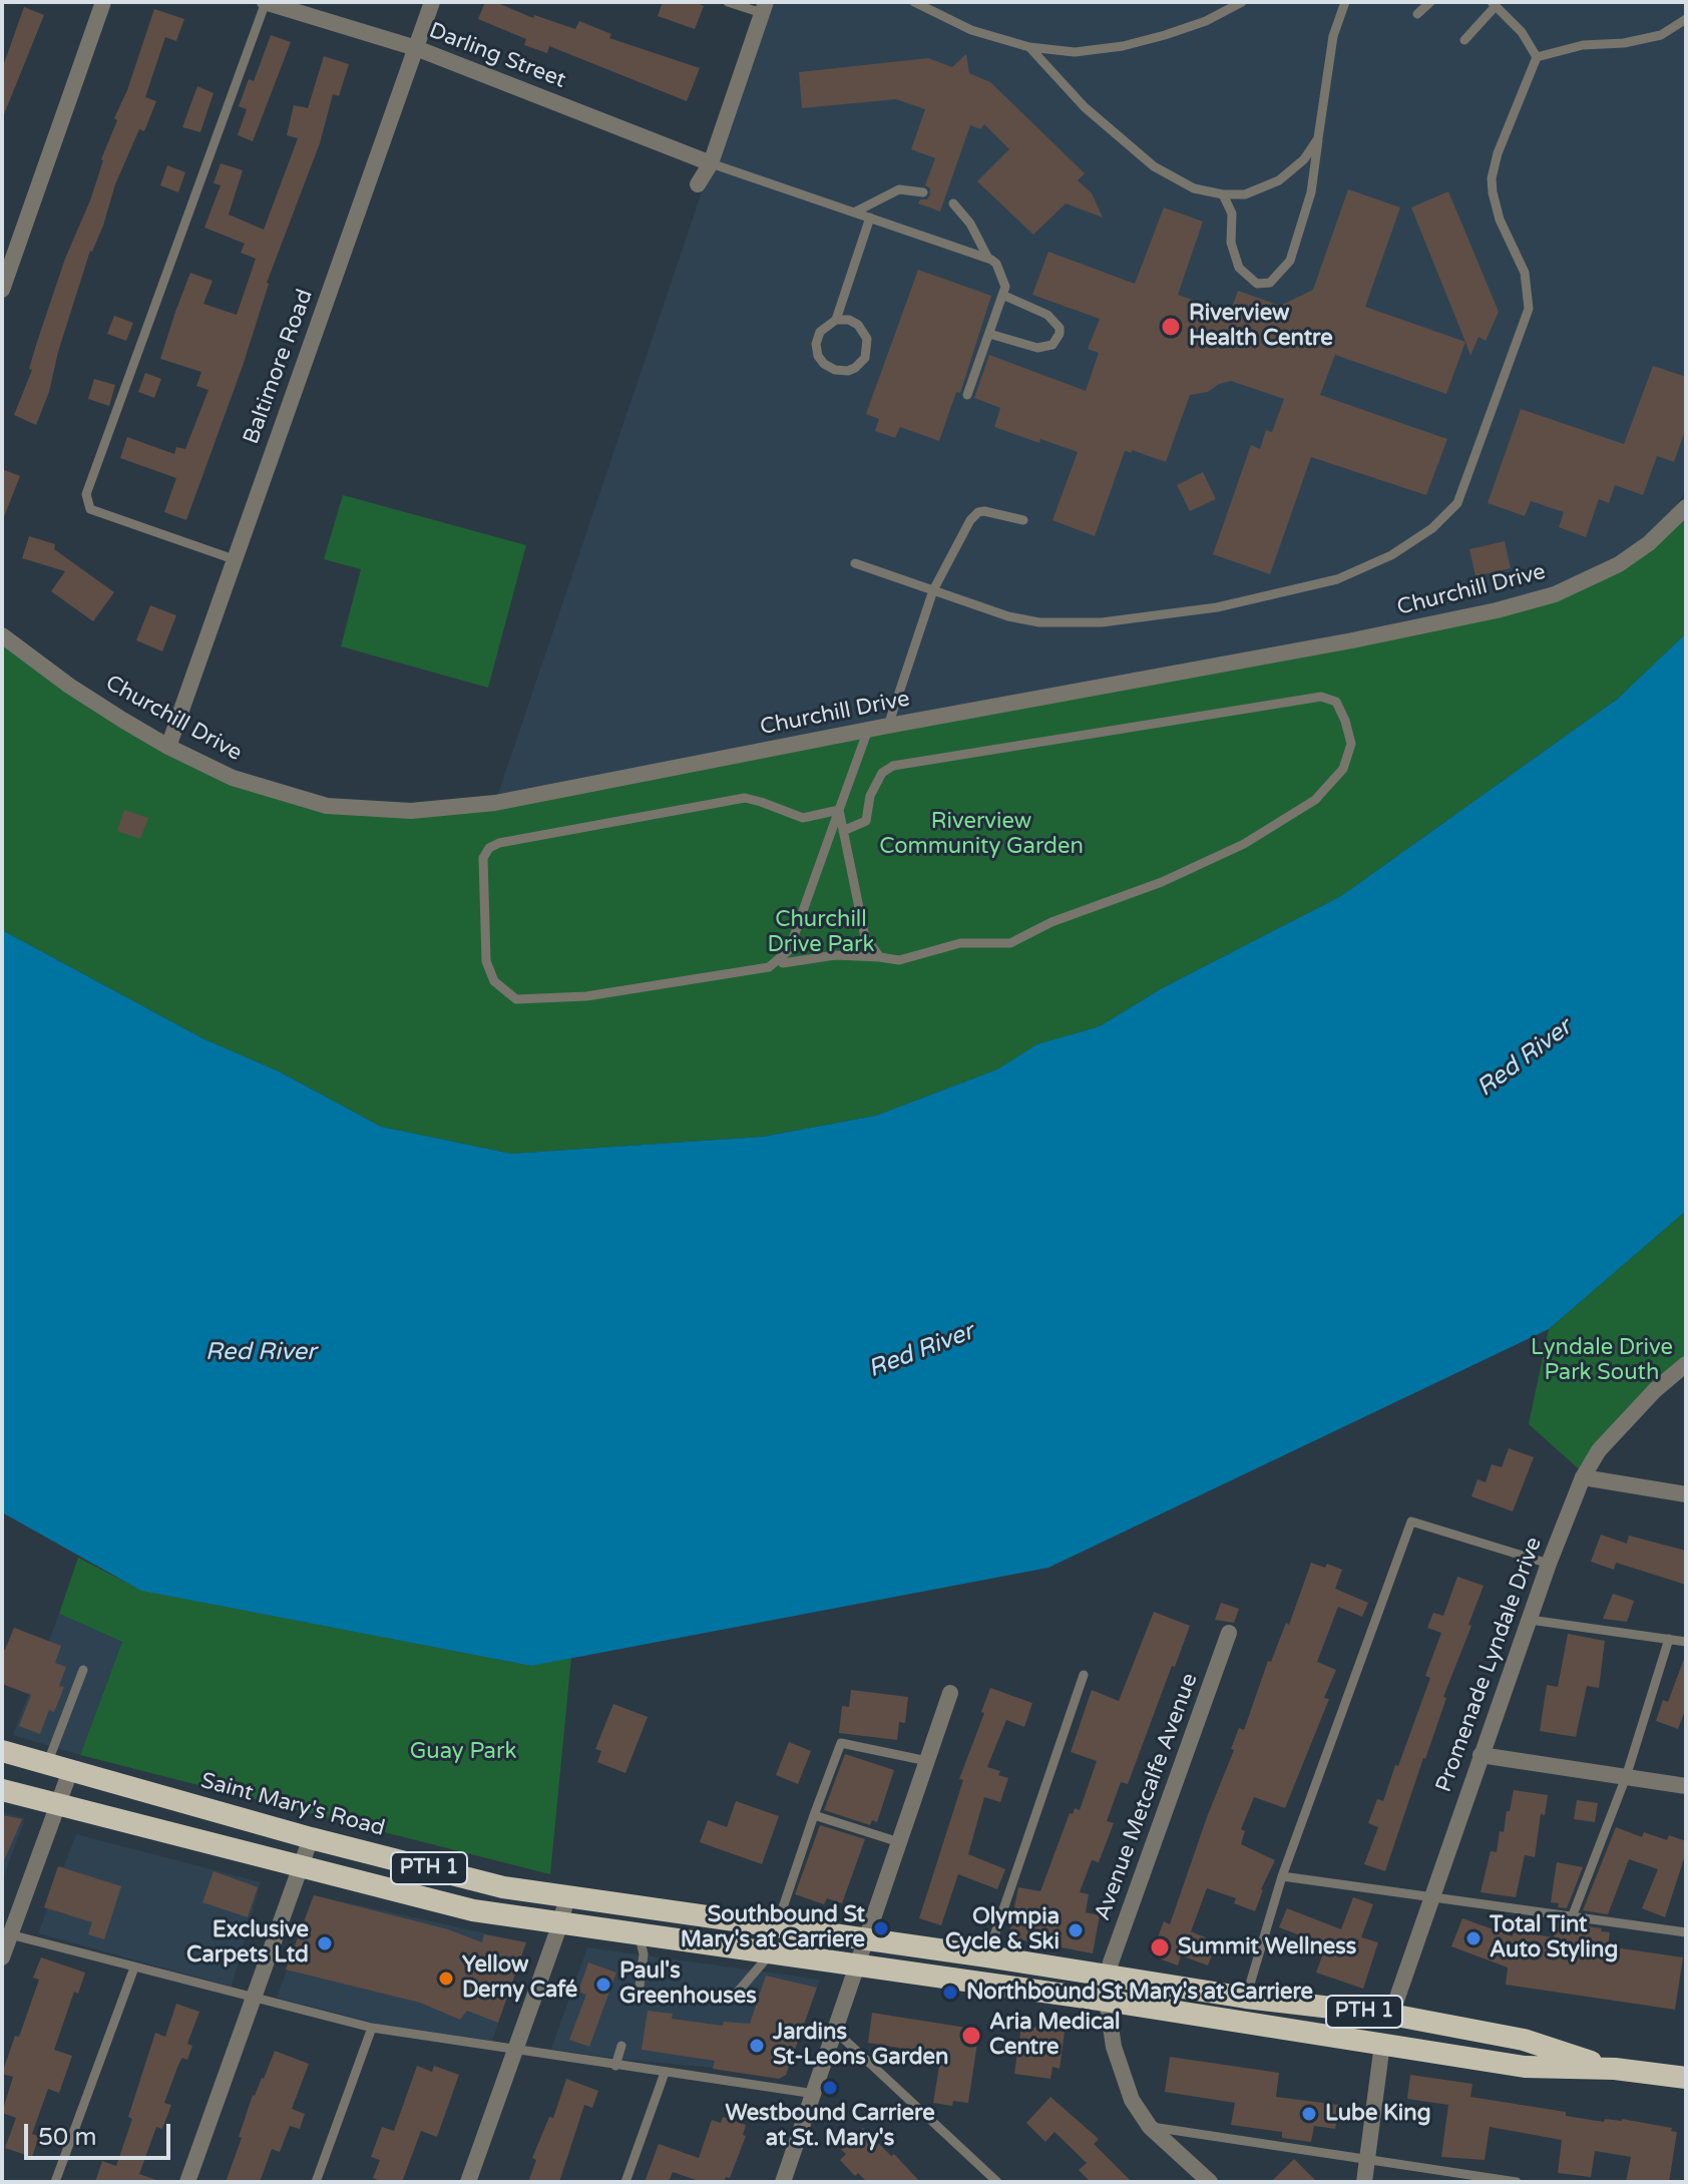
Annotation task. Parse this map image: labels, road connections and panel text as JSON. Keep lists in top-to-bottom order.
{
  "streets": {
    "highway": ["Saint Mary's Road", "PTH 1"],
    "street": [
      "Darling Street",
      "Baltimore Road",
      "Churchill Drive",
      "Promenade Lyndale Drive",
      "Avenue Metcalfe Avenue"
    ]
  },
  "crossings": [
    ["Darling Street", "Baltimore Road"],
    ["Baltimore Road", "Churchill Drive"],
    ["Promenade Lyndale Drive", "Saint Mary's Road"],
    ["Avenue Metcalfe Avenue", "Saint Mary's Road"]
  ],
  "water": ["Red River"],
  "parks": [
    "Riverview Community Garden",
    "Churchill Drive Park",
    "Lyndale Drive Park South",
    "Guay Park"
  ],
  "places": [
    "Riverview Health Centre",
    "Southbound St Mary's at Carriere",
    "Olympia Cycle & Ski",
    "Total Tint Auto Styling",
    "Exclusive Carpets Ltd",
    "Summit Wellness",
    "Yellow Derny Café",
    "Paul's Greenhouses",
    "Northbound St Mary's at Carriere",
    "Aria Medical Centre",
    "Jardins St-Leons Garden",
    "Westbound Carriere at St. Mary's",
    "Lube King"
  ],
  "scale_bar": "50 m"
}
